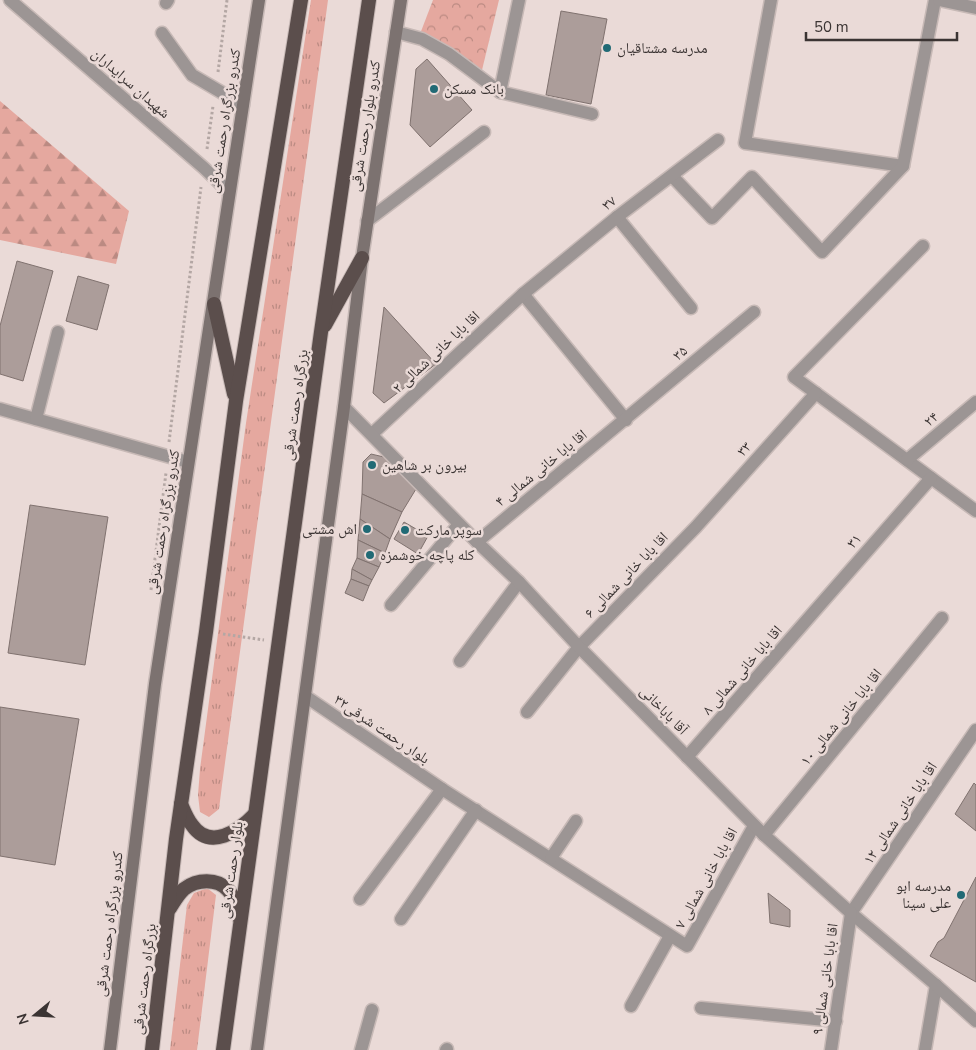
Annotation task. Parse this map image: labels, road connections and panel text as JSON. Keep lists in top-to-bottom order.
{
  "streets": {
    "highway": ["بزرگراه رحمت شرقی", "بلوار رحمت شرقی"],
    "main road": ["کندرو بزرگراه رحمت شرقی", "کندرو بلوار رحمت شرقی"],
    "street": [
      "شهیدان سرایداران",
      "۳۷",
      "۲ اقا بابا خانی شمالی",
      "۳۵",
      "۲۴",
      "۳۳",
      "۴ اقا بابا خانی شمالی",
      "۳۱",
      "۶ اقا بابا خانی شمالی",
      "۸ اقا بابا خانی شمالی",
      "آقا باباخانی",
      "۱۰ اقا بابا خانی شمالی",
      "بلوار رحمت شرقی۳۲",
      "۱۲ اقا بابا خانی شمالی",
      "۷ اقا بابا خانی شمالی",
      "۹ اقا بابا خانی شمالی"
    ]
  },
  "crossings": [
    ["شهیدان سرایداران", "کندرو بزرگراه رحمت شرقی"],
    ["۳۷", "۲ اقا بابا خانی شمالی"],
    ["۲ اقا بابا خانی شمالی", "آقا باباخانی"],
    ["۳۵", "۴ اقا بابا خانی شمالی"],
    ["بزرگراه رحمت شرقی", "بلوار رحمت شرقی"],
    ["۳۳", "۶ اقا بابا خانی شمالی"],
    ["۴ اقا بابا خانی شمالی", "آقا باباخانی"],
    ["۳۱", "۸ اقا بابا خانی شمالی"],
    ["۶ اقا بابا خانی شمالی", "آقا باباخانی"],
    ["۸ اقا بابا خانی شمالی", "آقا باباخانی"],
    ["آقا باباخانی", "۱۰ اقا بابا خانی شمالی"],
    ["آقا باباخانی", "۱۲ اقا بابا خانی شمالی"],
    ["آقا باباخانی", "۷ اقا بابا خانی شمالی"],
    ["آقا باباخانی", "۹ اقا بابا خانی شمالی"],
    ["بلوار رحمت شرقی۳۲", "۷ اقا بابا خانی شمالی"],
    ["۱۲ اقا بابا خانی شمالی", "۹ اقا بابا خانی شمالی"]
  ],
  "places": [
    "مدرسه مشتاقیان",
    "بانک مسکن",
    "بیرون بر شاهین",
    "اش مشتی",
    "سوپر مارکت",
    "کله پاچه خوشمزه",
    "مدرسه ابو علی سینا"
  ],
  "scale_bar": "50 m",
  "north": "left"
}
